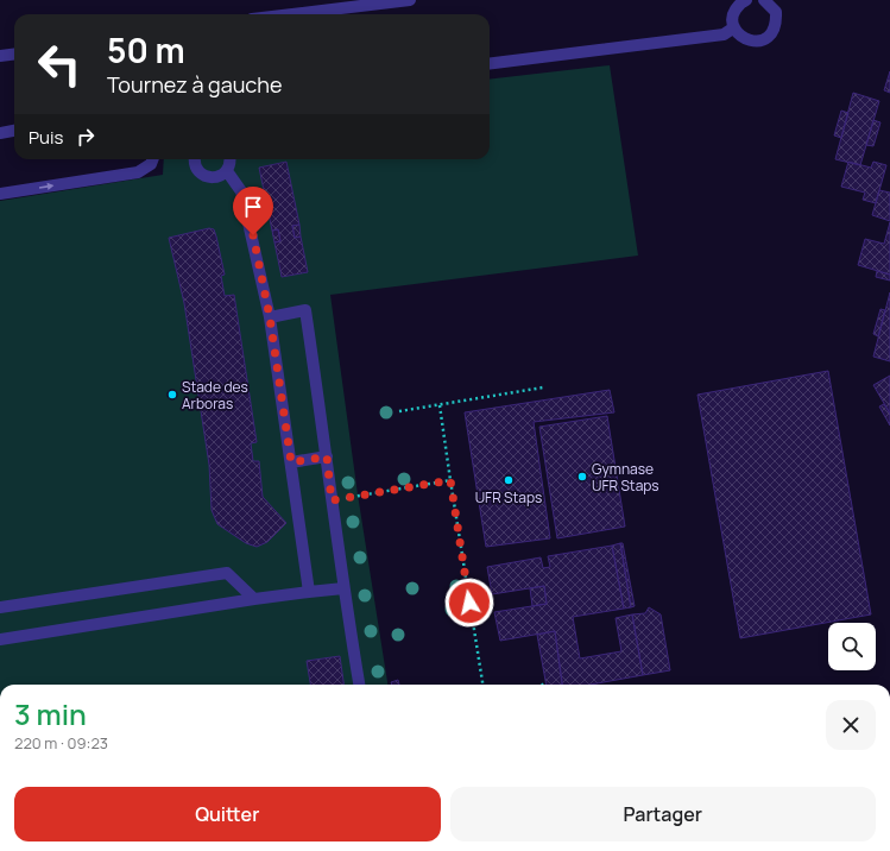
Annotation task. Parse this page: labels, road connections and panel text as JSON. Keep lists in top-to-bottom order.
{
  "places": ["Stade des Arboras", "Gymnase UFR Staps", "UFR Staps"],
  "page": {
    "turn": ["50 m", "Tournez à gauche"],
    "then": "Puis",
    "heading": ["3 min", "220 m · 09:23"],
    "buttons": ["Quitter", "Partager"]
  }
}
